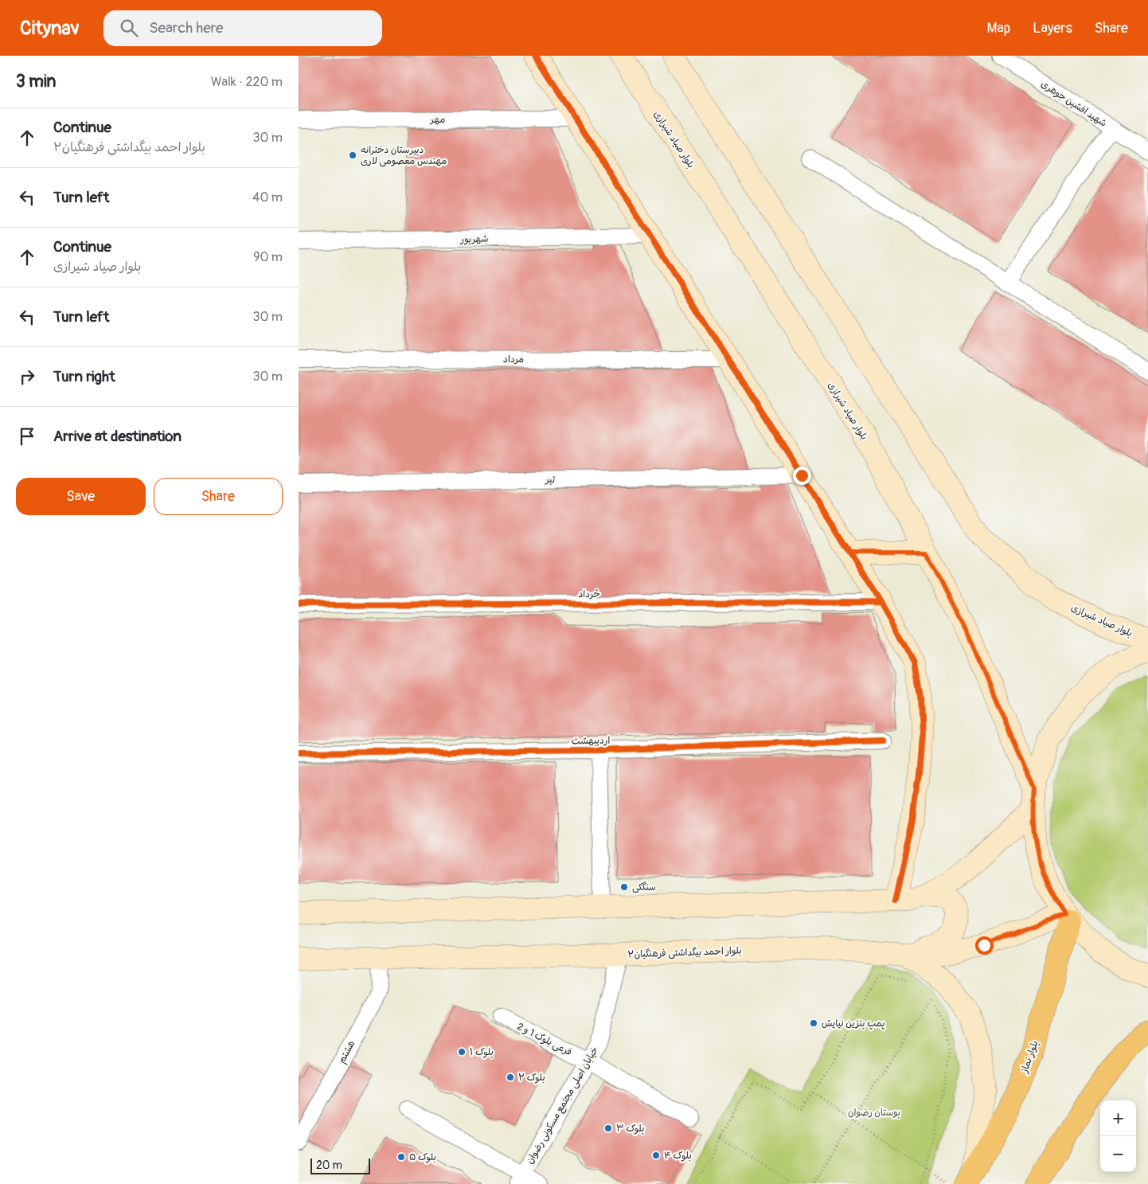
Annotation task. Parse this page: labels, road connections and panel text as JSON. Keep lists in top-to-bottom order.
{
  "streets": {
    "highway": ["بلوار نماز"],
    "main road": ["بلوار صیاد شیرازی", "بلوار احمد بیگداشتی فرهنگیان۲"],
    "street": [
      "شهید افشین جوهری",
      "مهر",
      "شهریور",
      "مرداد",
      "تیر",
      "خرداد",
      "اردیبهشت",
      "فرعی بلوک 1 و 2",
      "هشتم",
      "خیابان اصلی مجتمع مسکونی رضوان"
    ]
  },
  "crossings": [
    ["بلوار احمد بیگداشتی فرهنگیان۲", "هشتم"],
    ["بلوار احمد بیگداشتی فرهنگیان۲", "بلوار نماز"],
    ["بلوار احمد بیگداشتی فرهنگیان۲", "خیابان اصلی مجتمع مسکونی رضوان"],
    ["فرعی بلوک 1 و 2", "خیابان اصلی مجتمع مسکونی رضوان"]
  ],
  "parks": ["بوستان رضوان"],
  "places": [
    "دبیرستان دخترانه مهندس معصومی لاری",
    "سنگکی",
    "پمپ بنزین نیایش",
    "بلوک ۱",
    "بلوک ۲",
    "بلوک ۳",
    "بلوک ۴",
    "بلوک ۵"
  ],
  "scale_bar": "20 m",
  "page": {
    "header": "Citynav",
    "search": "Search here",
    "nav": ["Map", "Layers", "Share"],
    "heading": ["3 min", "Walk · 220 m"],
    "list": [
      ["Continue", "بلوار احمد بیگداشتی فرهنگیان۲", "30 m"],
      ["Turn left", "40 m"],
      ["Continue", "بلوار صیاد شیرازی", "90 m"],
      ["Turn left", "30 m"],
      ["Turn right", "30 m"],
      "Arrive at destination"
    ],
    "buttons": ["Save", "Share"],
    "map_buttons": ["+", "−"],
    "scale": "20 m"
  }
}
